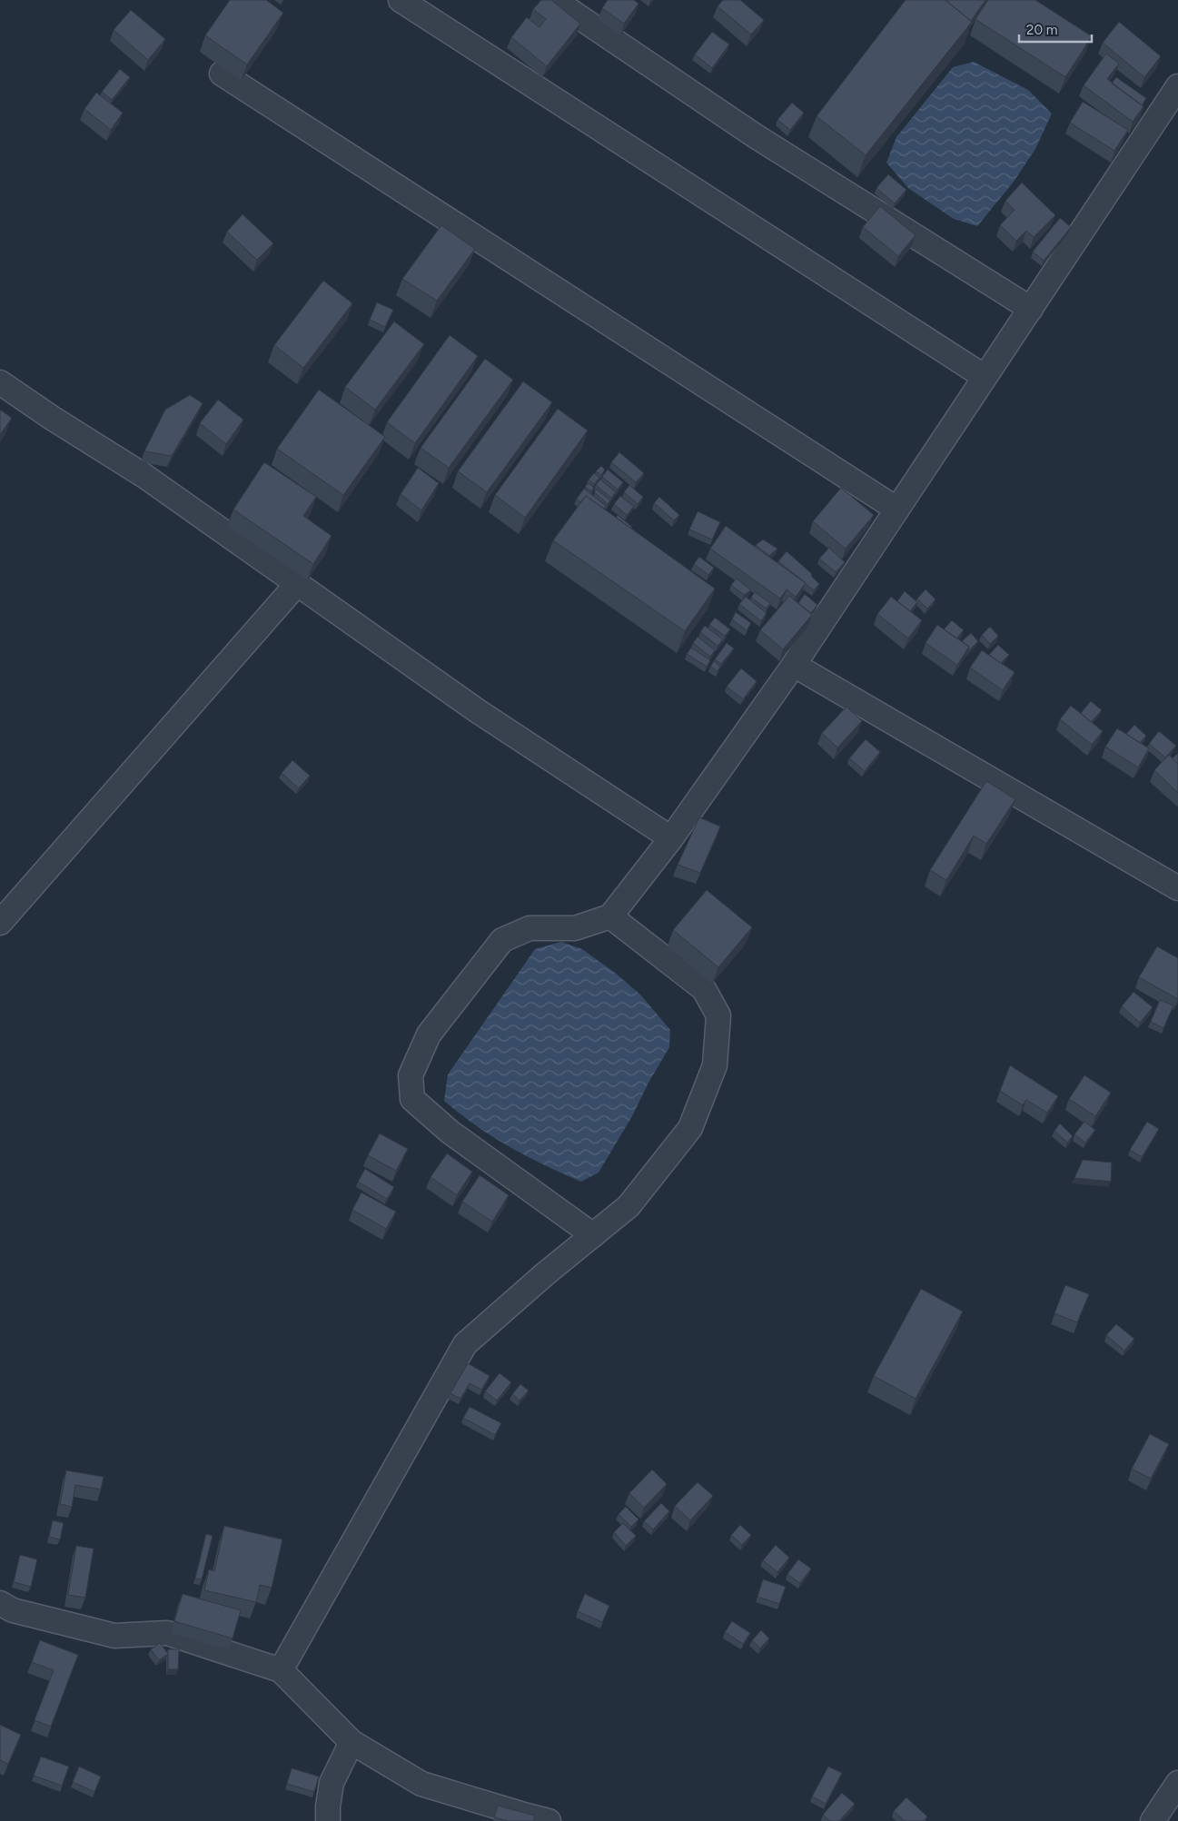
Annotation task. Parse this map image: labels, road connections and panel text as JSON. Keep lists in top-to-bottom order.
{
  "scale_bar": "20 m"
}
